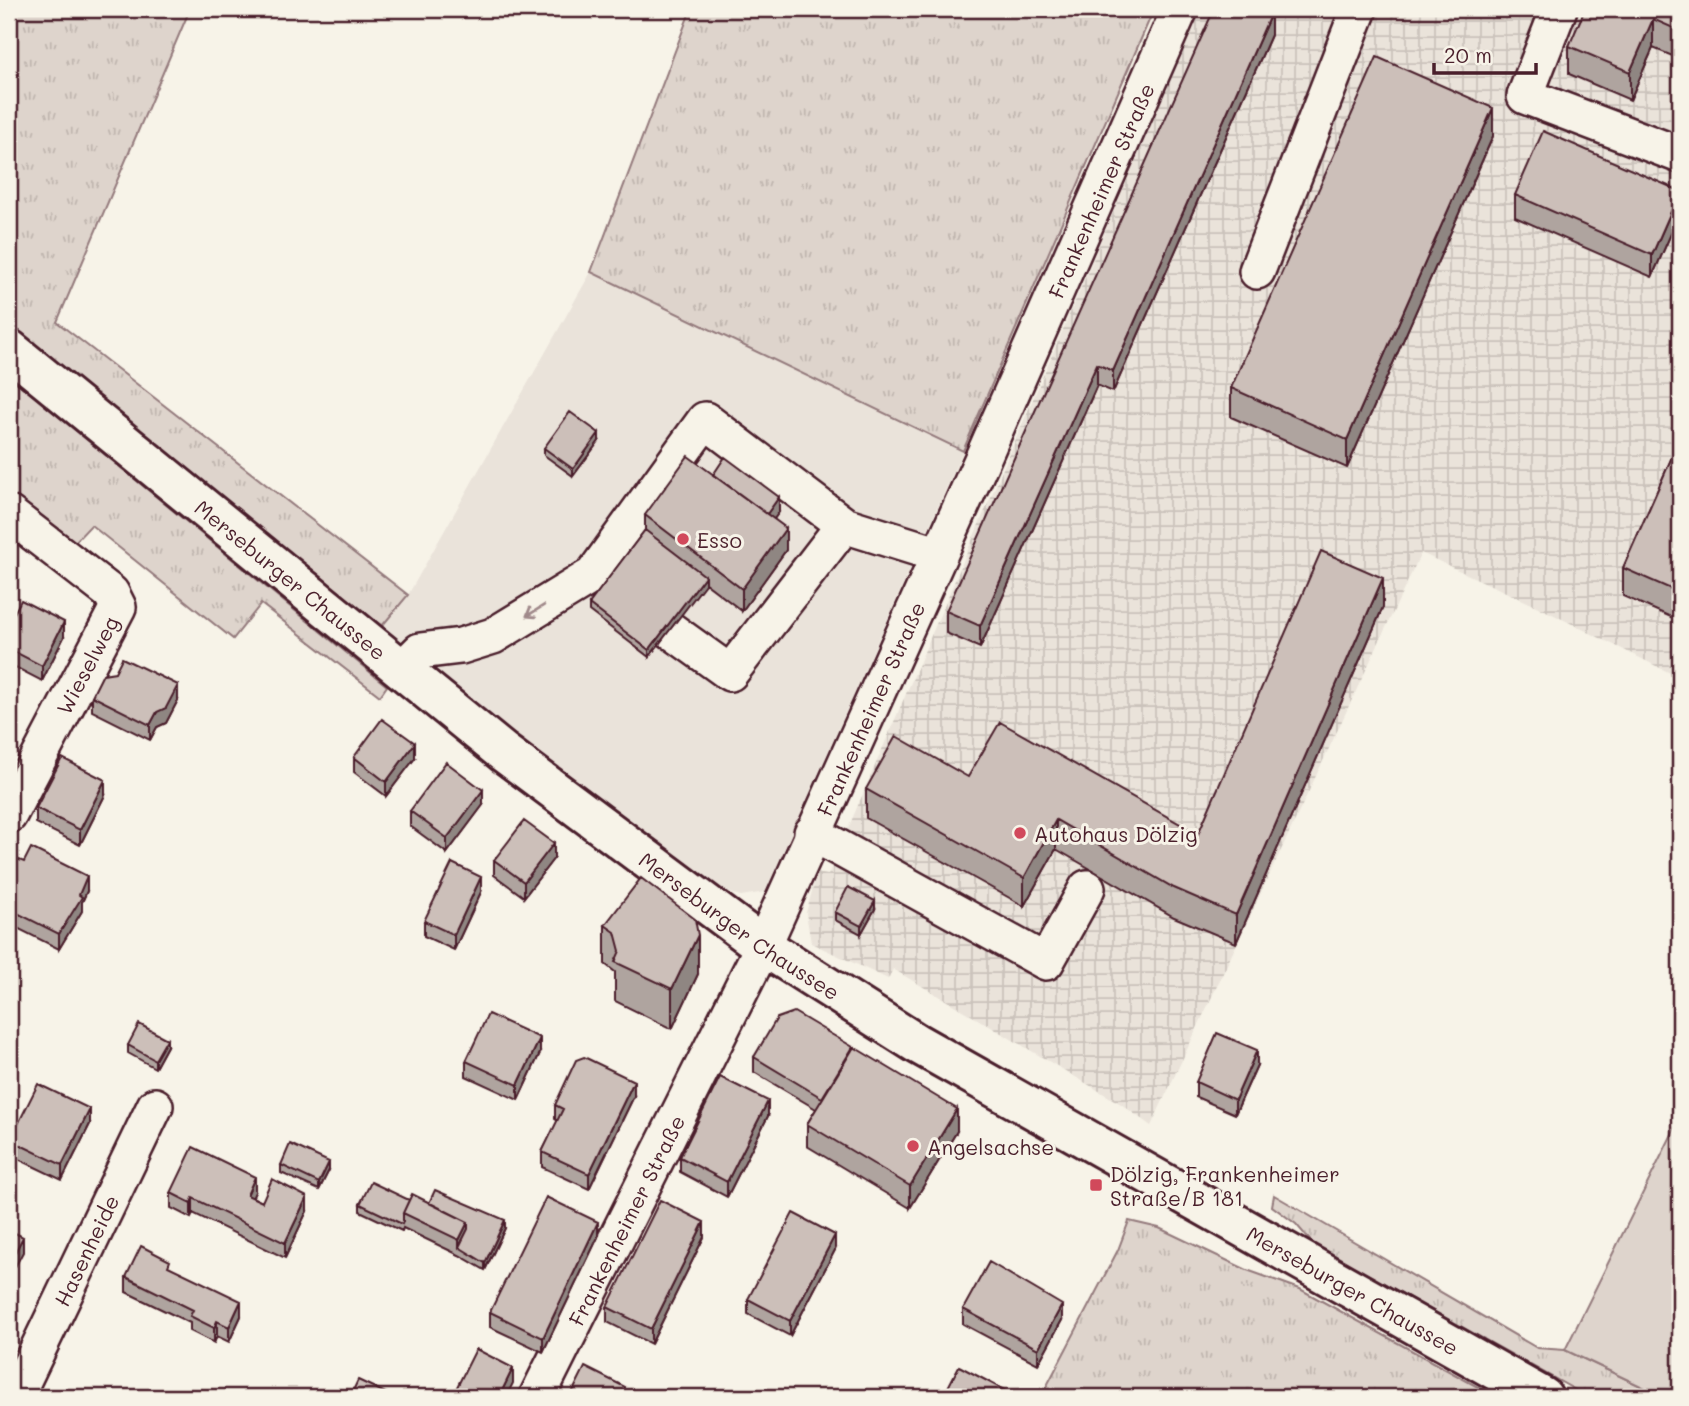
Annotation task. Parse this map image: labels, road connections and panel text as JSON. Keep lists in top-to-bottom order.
{
  "streets": {
    "main road": ["Merseburger Chaussee"],
    "street": ["Frankenheimer Straße", "Wieselweg", "Hasenheide"]
  },
  "crossings": [
    ["Frankenheimer Straße", "Merseburger Chaussee"]
  ],
  "places": {
    "other": ["Esso", "Autohaus Dölzig", "Angelsachse"],
    "transit": ["Dölzig, Frankenheimer Straße/B 181"]
  },
  "scale_bar": "20 m"
}
